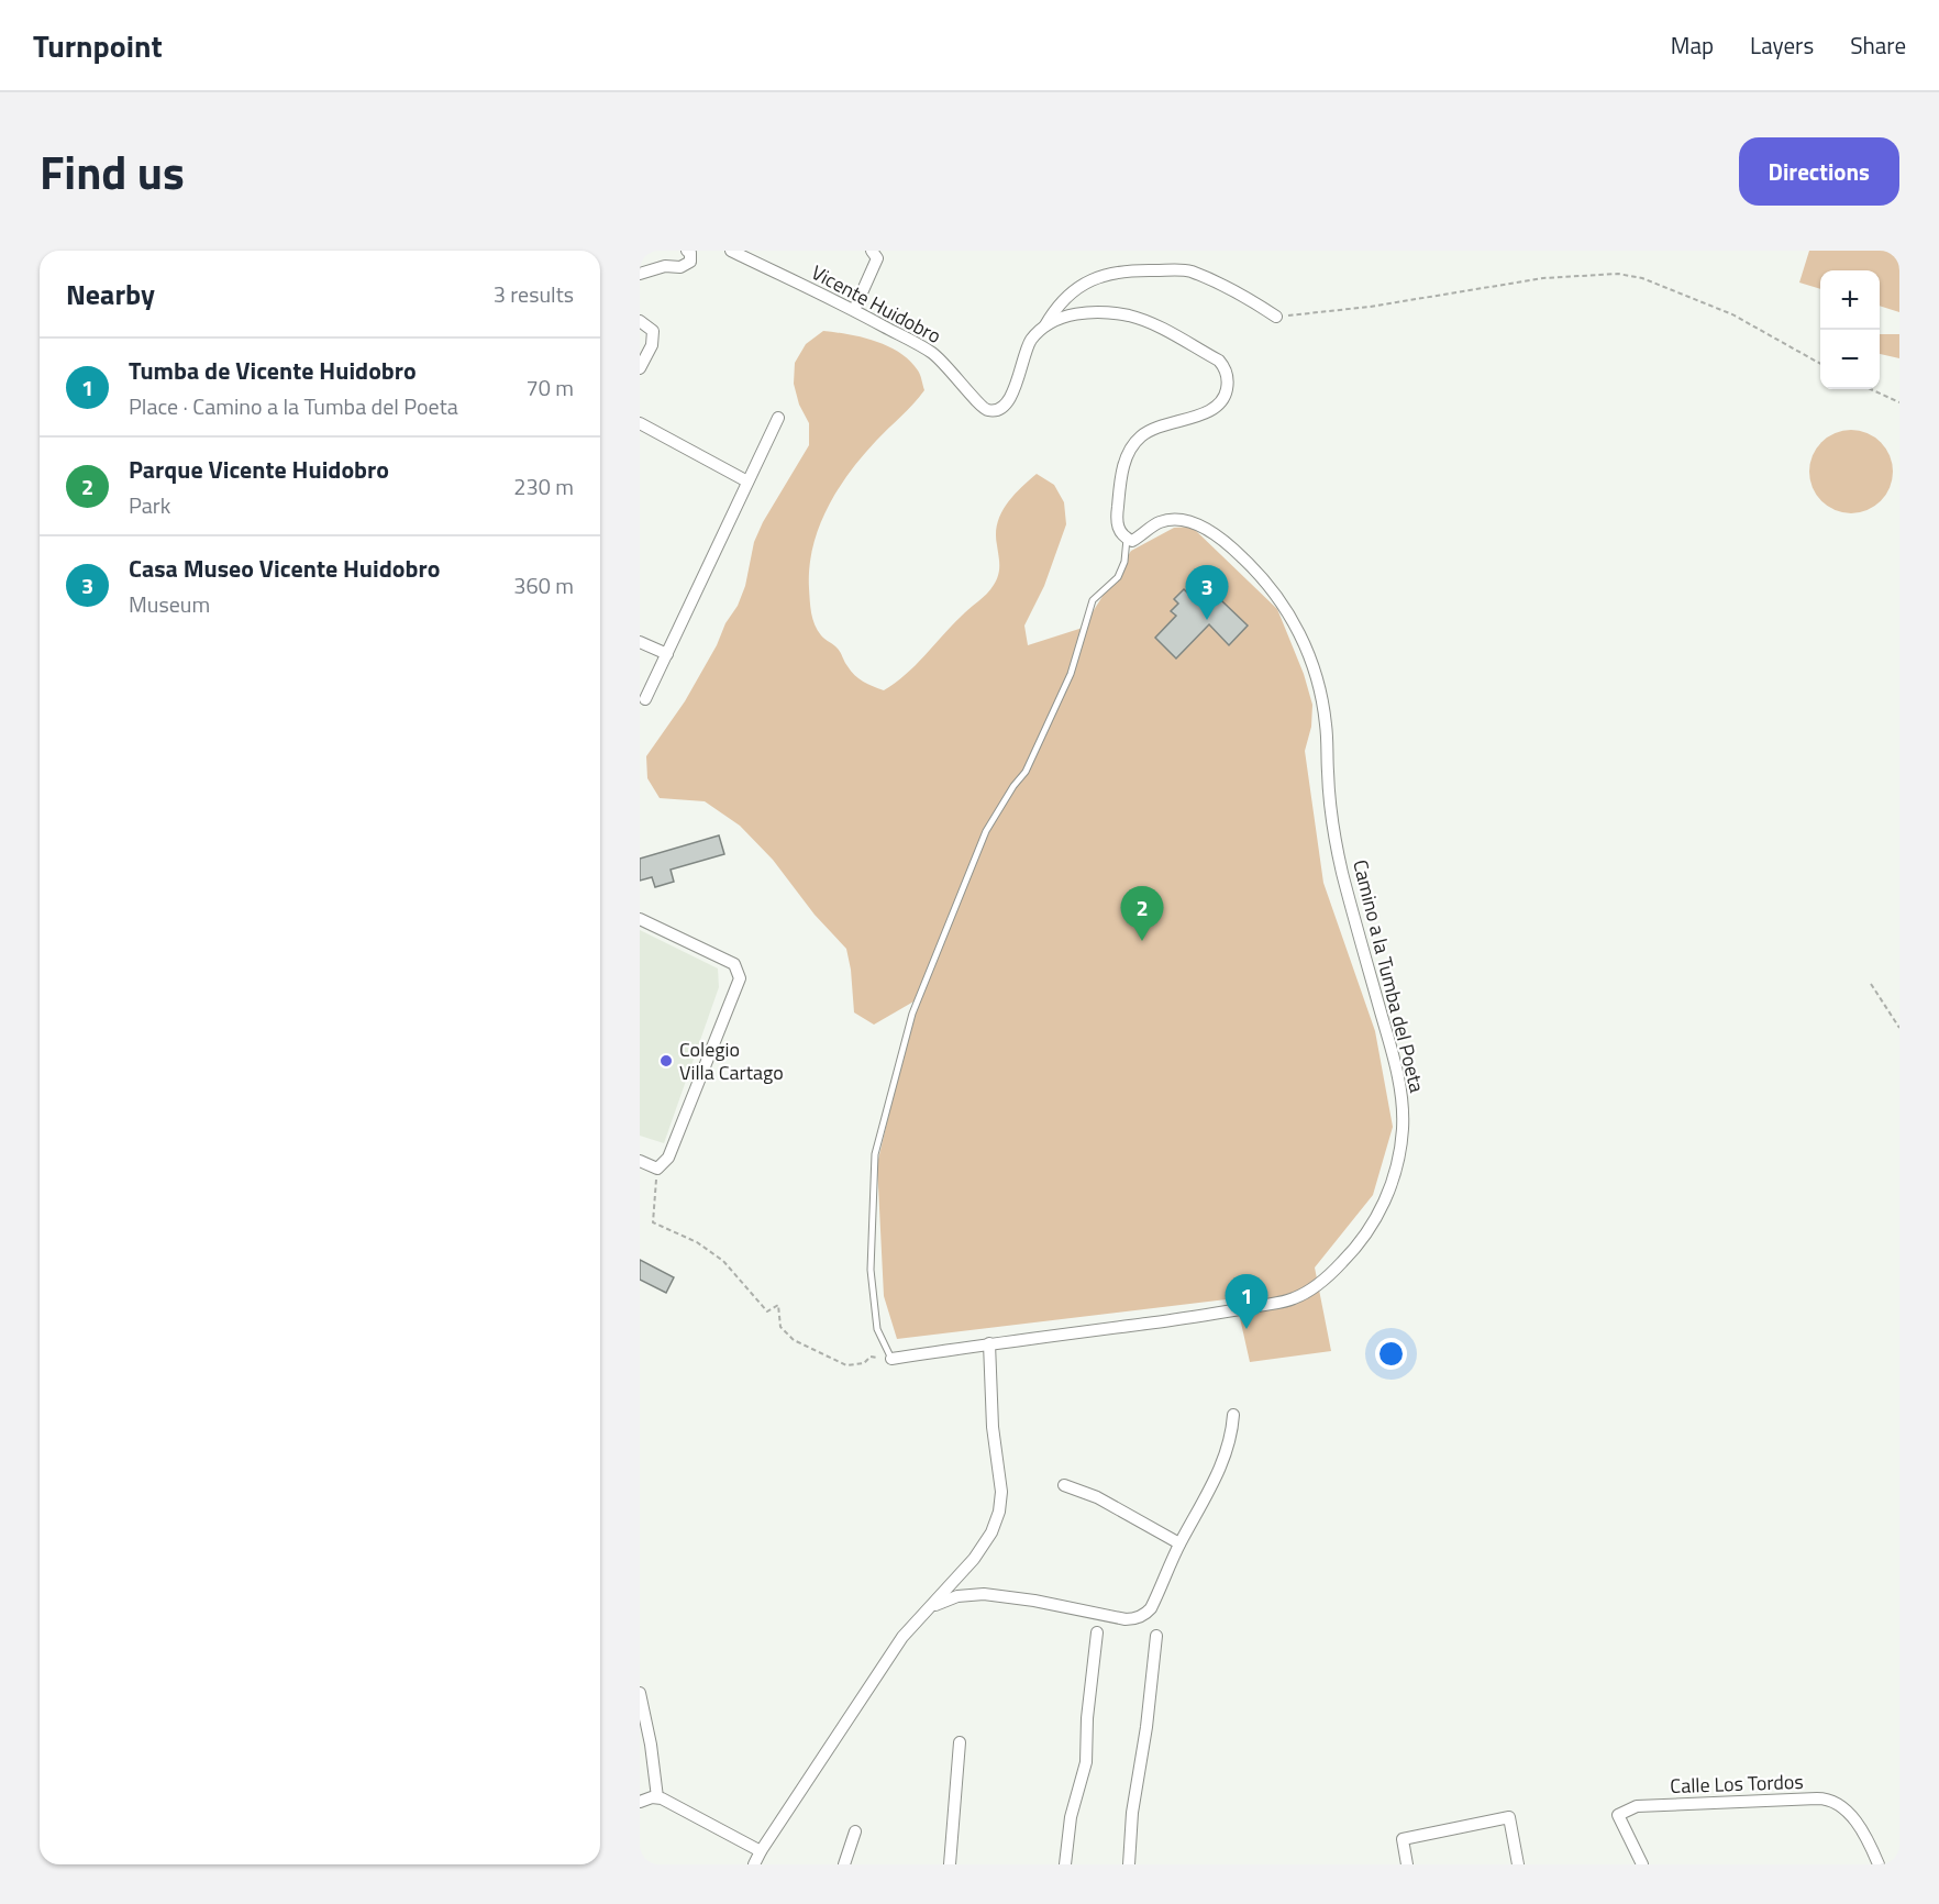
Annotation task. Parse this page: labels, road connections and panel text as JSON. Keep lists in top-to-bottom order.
{
  "streets": {
    "street": ["Vicente Huidobro", "Camino a la Tumba del Poeta", "Calle Los Tordos"]
  },
  "places": ["Colegio Villa Cartago"],
  "page": {
    "header": "Turnpoint",
    "nav": ["Map", "Layers", "Share"],
    "title": "Find us",
    "buttons": "Directions",
    "heading": ["Nearby", "3 results"],
    "map_buttons": ["+", "−"],
    "list": [
      {
        "mark": "1",
        "name": "Tumba de Vicente Huidobro",
        "note": "Place · Camino a la Tumba del Poeta",
        "value": "70 m"
      },
      {
        "mark": "2",
        "name": "Parque Vicente Huidobro",
        "note": "Park",
        "value": "230 m"
      },
      {
        "mark": "3",
        "name": "Casa Museo Vicente Huidobro",
        "note": "Museum",
        "value": "360 m"
      }
    ],
    "pins": ["3", "2", "1"]
  }
}
